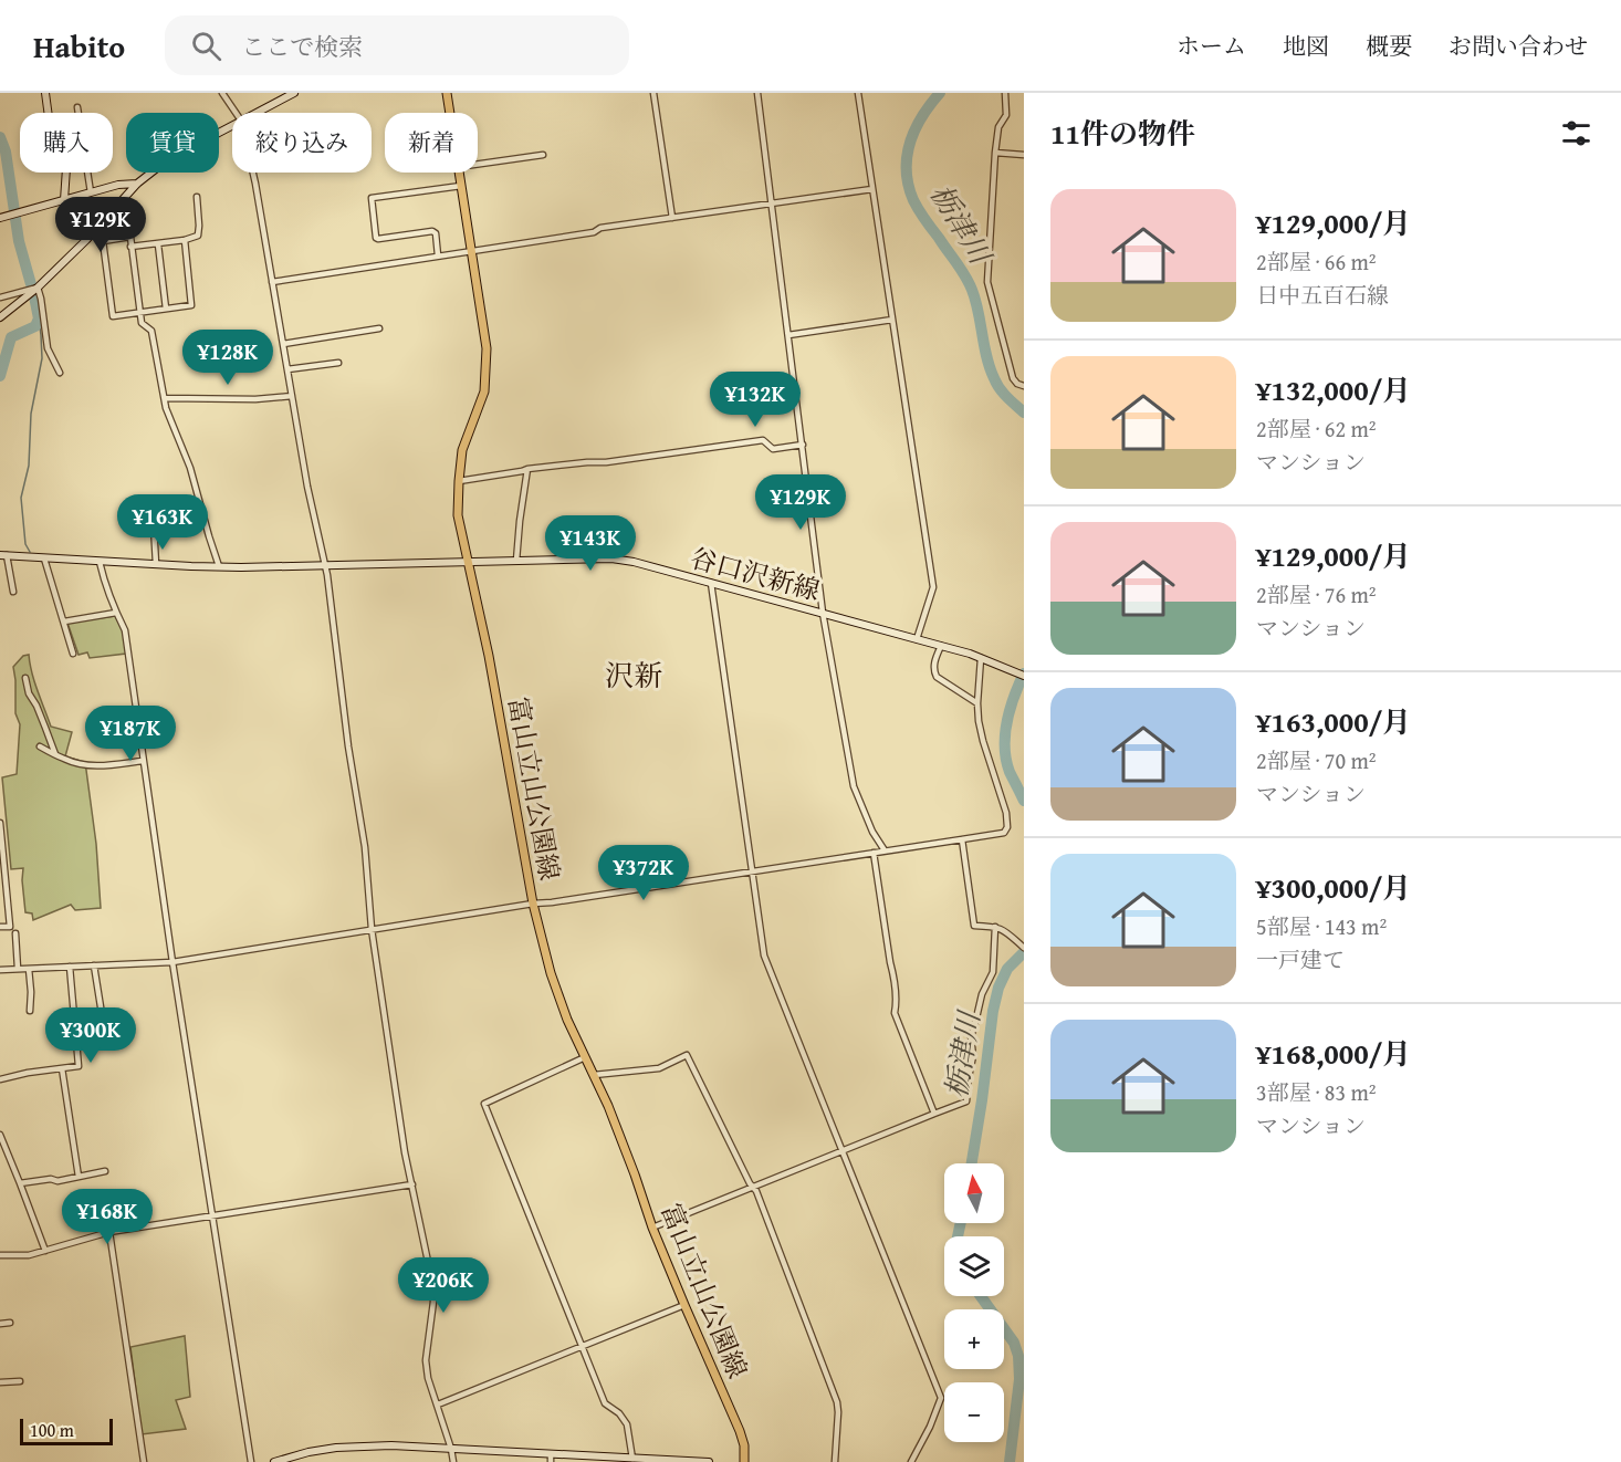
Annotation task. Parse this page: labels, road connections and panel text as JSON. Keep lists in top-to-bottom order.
{
  "streets": {
    "main road": ["富山立山公園線"],
    "street": ["谷口沢新線"]
  },
  "crossings": [
    ["谷口沢新線", "富山立山公園線"]
  ],
  "districts": ["沢新"],
  "water": ["栃津川"],
  "scale_bar": "100 m",
  "north": "top",
  "page": {
    "header": "Habito",
    "search": "ここで検索",
    "nav": [
      "ホーム",
      "地図",
      "概要",
      "お問い合わせ"
    ],
    "heading": "11件の物件",
    "chip": [
      "購入",
      "賃貸",
      "絞り込み",
      "新着"
    ],
    "list": [
      {
        "name": "¥129,000/月",
        "note": "2部屋 · 66 m² · 日中五百石線"
      },
      {
        "name": "¥132,000/月",
        "note": "2部屋 · 62 m² · マンション"
      },
      {
        "name": "¥129,000/月",
        "note": "2部屋 · 76 m² · マンション"
      },
      {
        "name": "¥163,000/月",
        "note": "2部屋 · 70 m² · マンション"
      },
      {
        "name": "¥300,000/月",
        "note": "5部屋 · 143 m² · 一戸建て"
      },
      {
        "name": "¥168,000/月",
        "note": "3部屋 · 83 m² · マンション"
      }
    ],
    "price": [
      "¥129K",
      "¥128K",
      "¥132K",
      "¥129K",
      "¥163K",
      "¥143K",
      "¥187K",
      "¥372K",
      "¥300K",
      "¥168K",
      "¥206K"
    ],
    "map_buttons": ["+", "−"],
    "scale": "100 m"
  }
}
